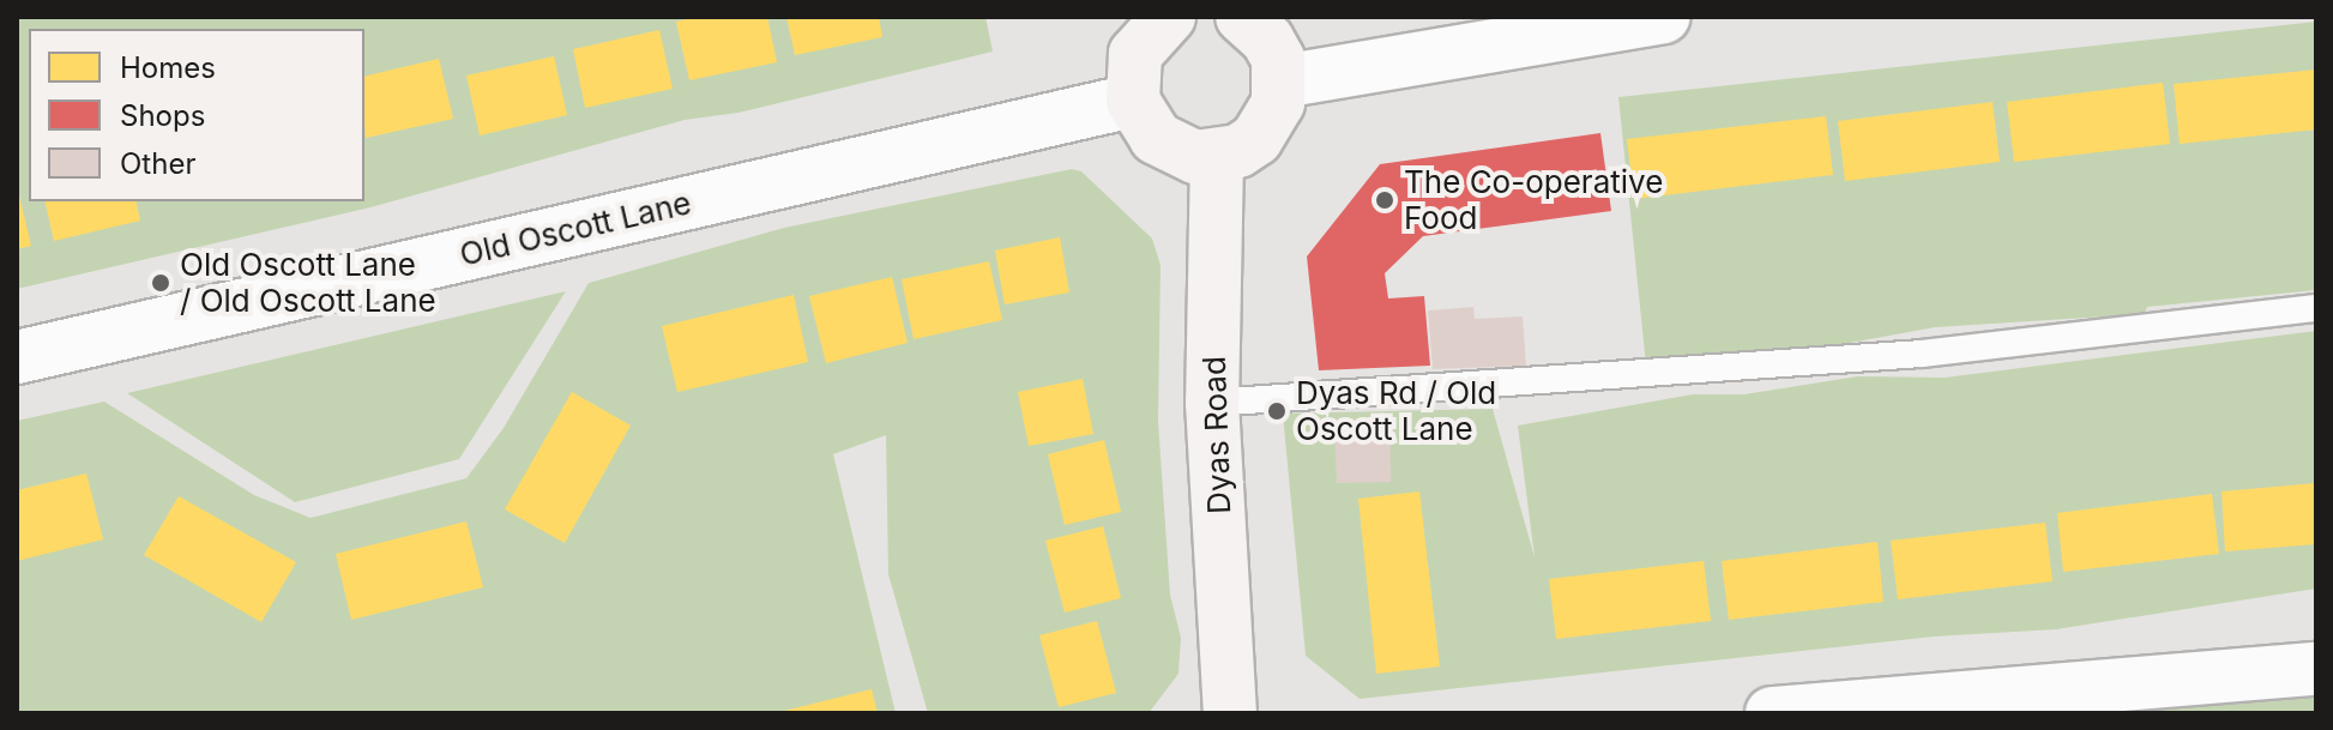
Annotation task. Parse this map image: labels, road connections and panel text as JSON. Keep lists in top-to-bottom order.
{
  "streets": {
    "street": ["Old Oscott Lane", "Dyas Road"]
  },
  "places": ["The Co-operative Food", "Old Oscott Lane / Old Oscott Lane", "Dyas Rd / Old Oscott Lane"],
  "legend": ["Homes", "Shops", "Other"]
}
